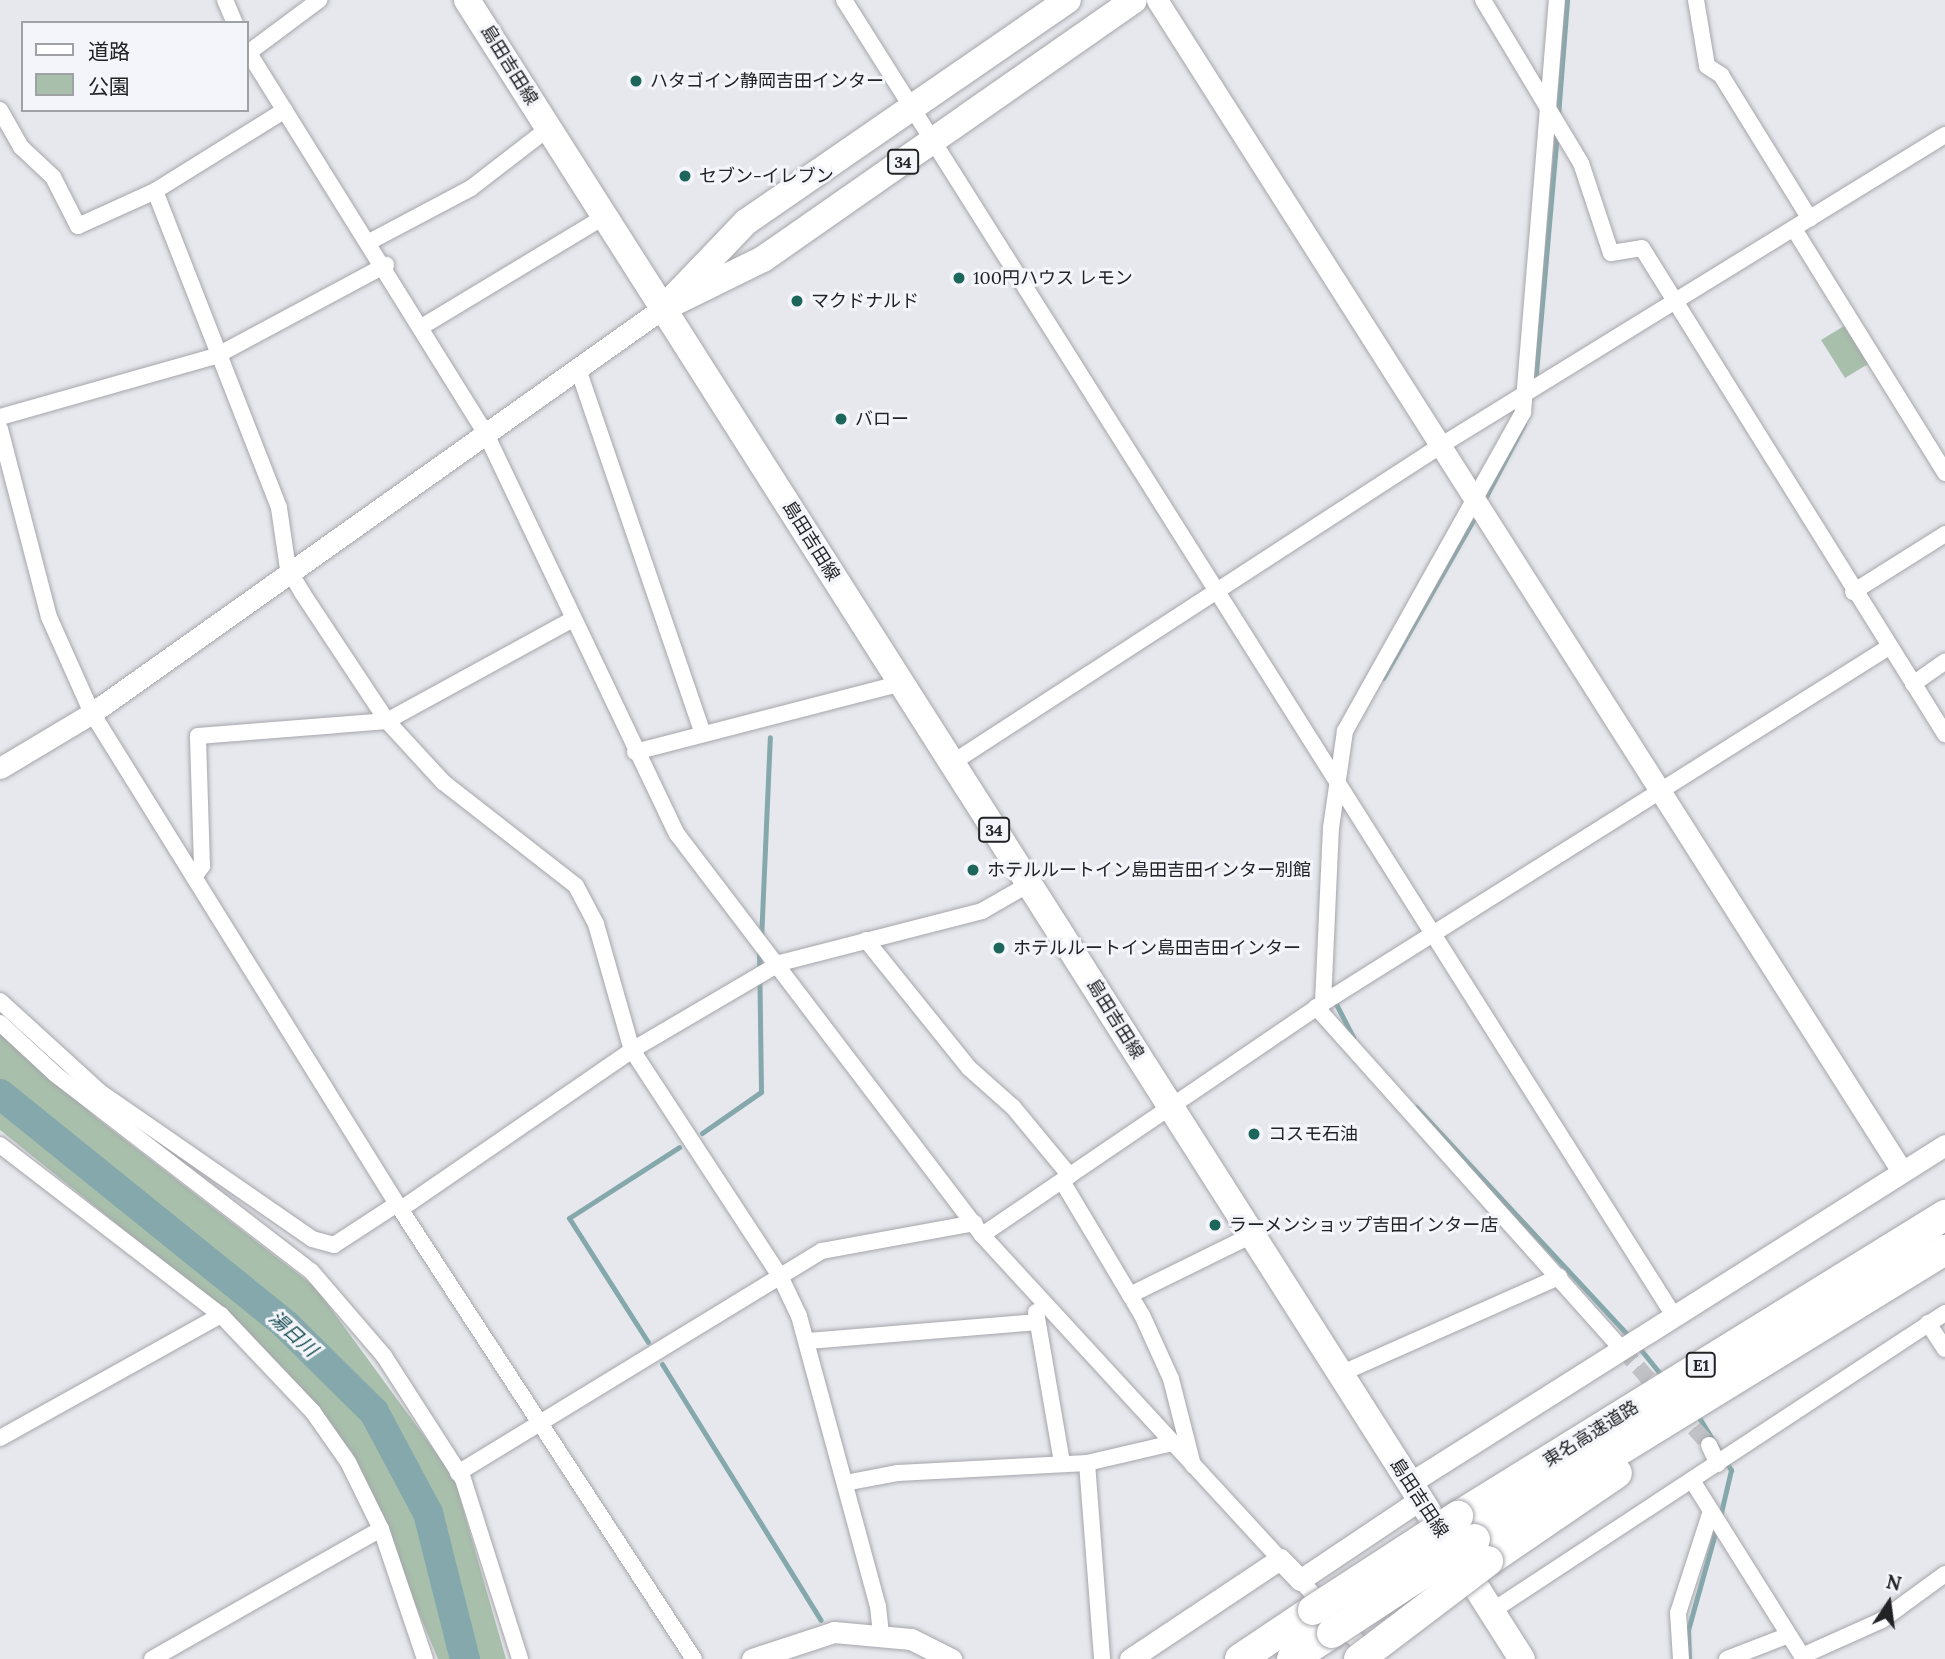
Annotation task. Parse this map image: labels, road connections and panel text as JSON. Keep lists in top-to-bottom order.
{
  "streets": {
    "highway": ["E1", "東名高速道路"],
    "main road": ["島田吉田線", "34"]
  },
  "crossings": [
    ["島田吉田線", "34"]
  ],
  "water": ["湯日川"],
  "places": [
    "ハタゴイン静岡吉田インター",
    "セブン-イレブン",
    "100円ハウス レモン",
    "マクドナルド",
    "バロー",
    "ホテルルートイン島田吉田インター別館",
    "ホテルルートイン島田吉田インター",
    "コスモ石油",
    "ラーメンショップ吉田インター店"
  ],
  "legend": ["道路", "公園"],
  "north": "top"
}
